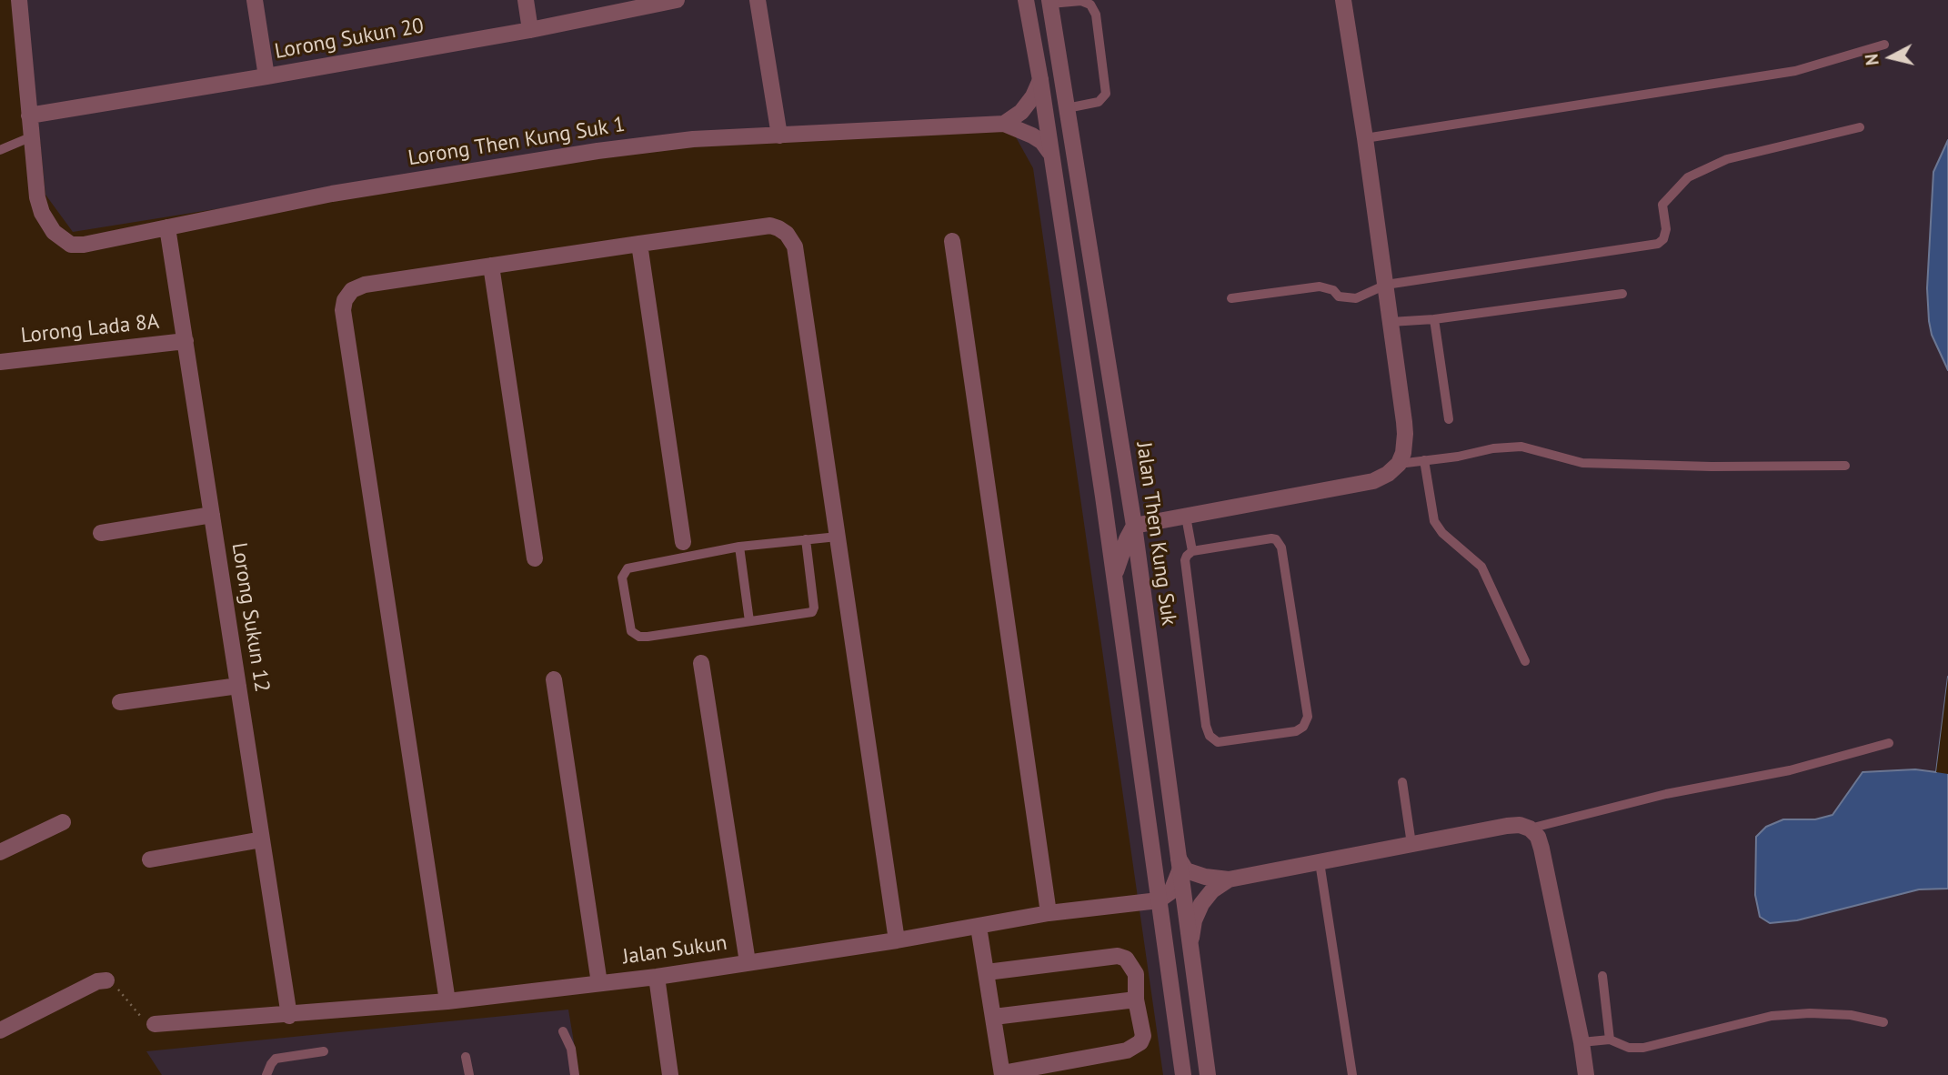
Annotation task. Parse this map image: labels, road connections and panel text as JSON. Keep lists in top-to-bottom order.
{
  "streets": {
    "street": [
      "Lorong Sukun 20",
      "Lorong Then Kung Suk 1",
      "Lorong Lada 8A",
      "Jalan Then Kung Suk",
      "Lorong Sukun 12",
      "Jalan Sukun"
    ]
  },
  "crossings": [
    ["Lorong Then Kung Suk 1", "Lorong Sukun 12"],
    ["Lorong Lada 8A", "Lorong Sukun 12"],
    ["Lorong Sukun 12", "Jalan Sukun"]
  ],
  "north": "left"
}
